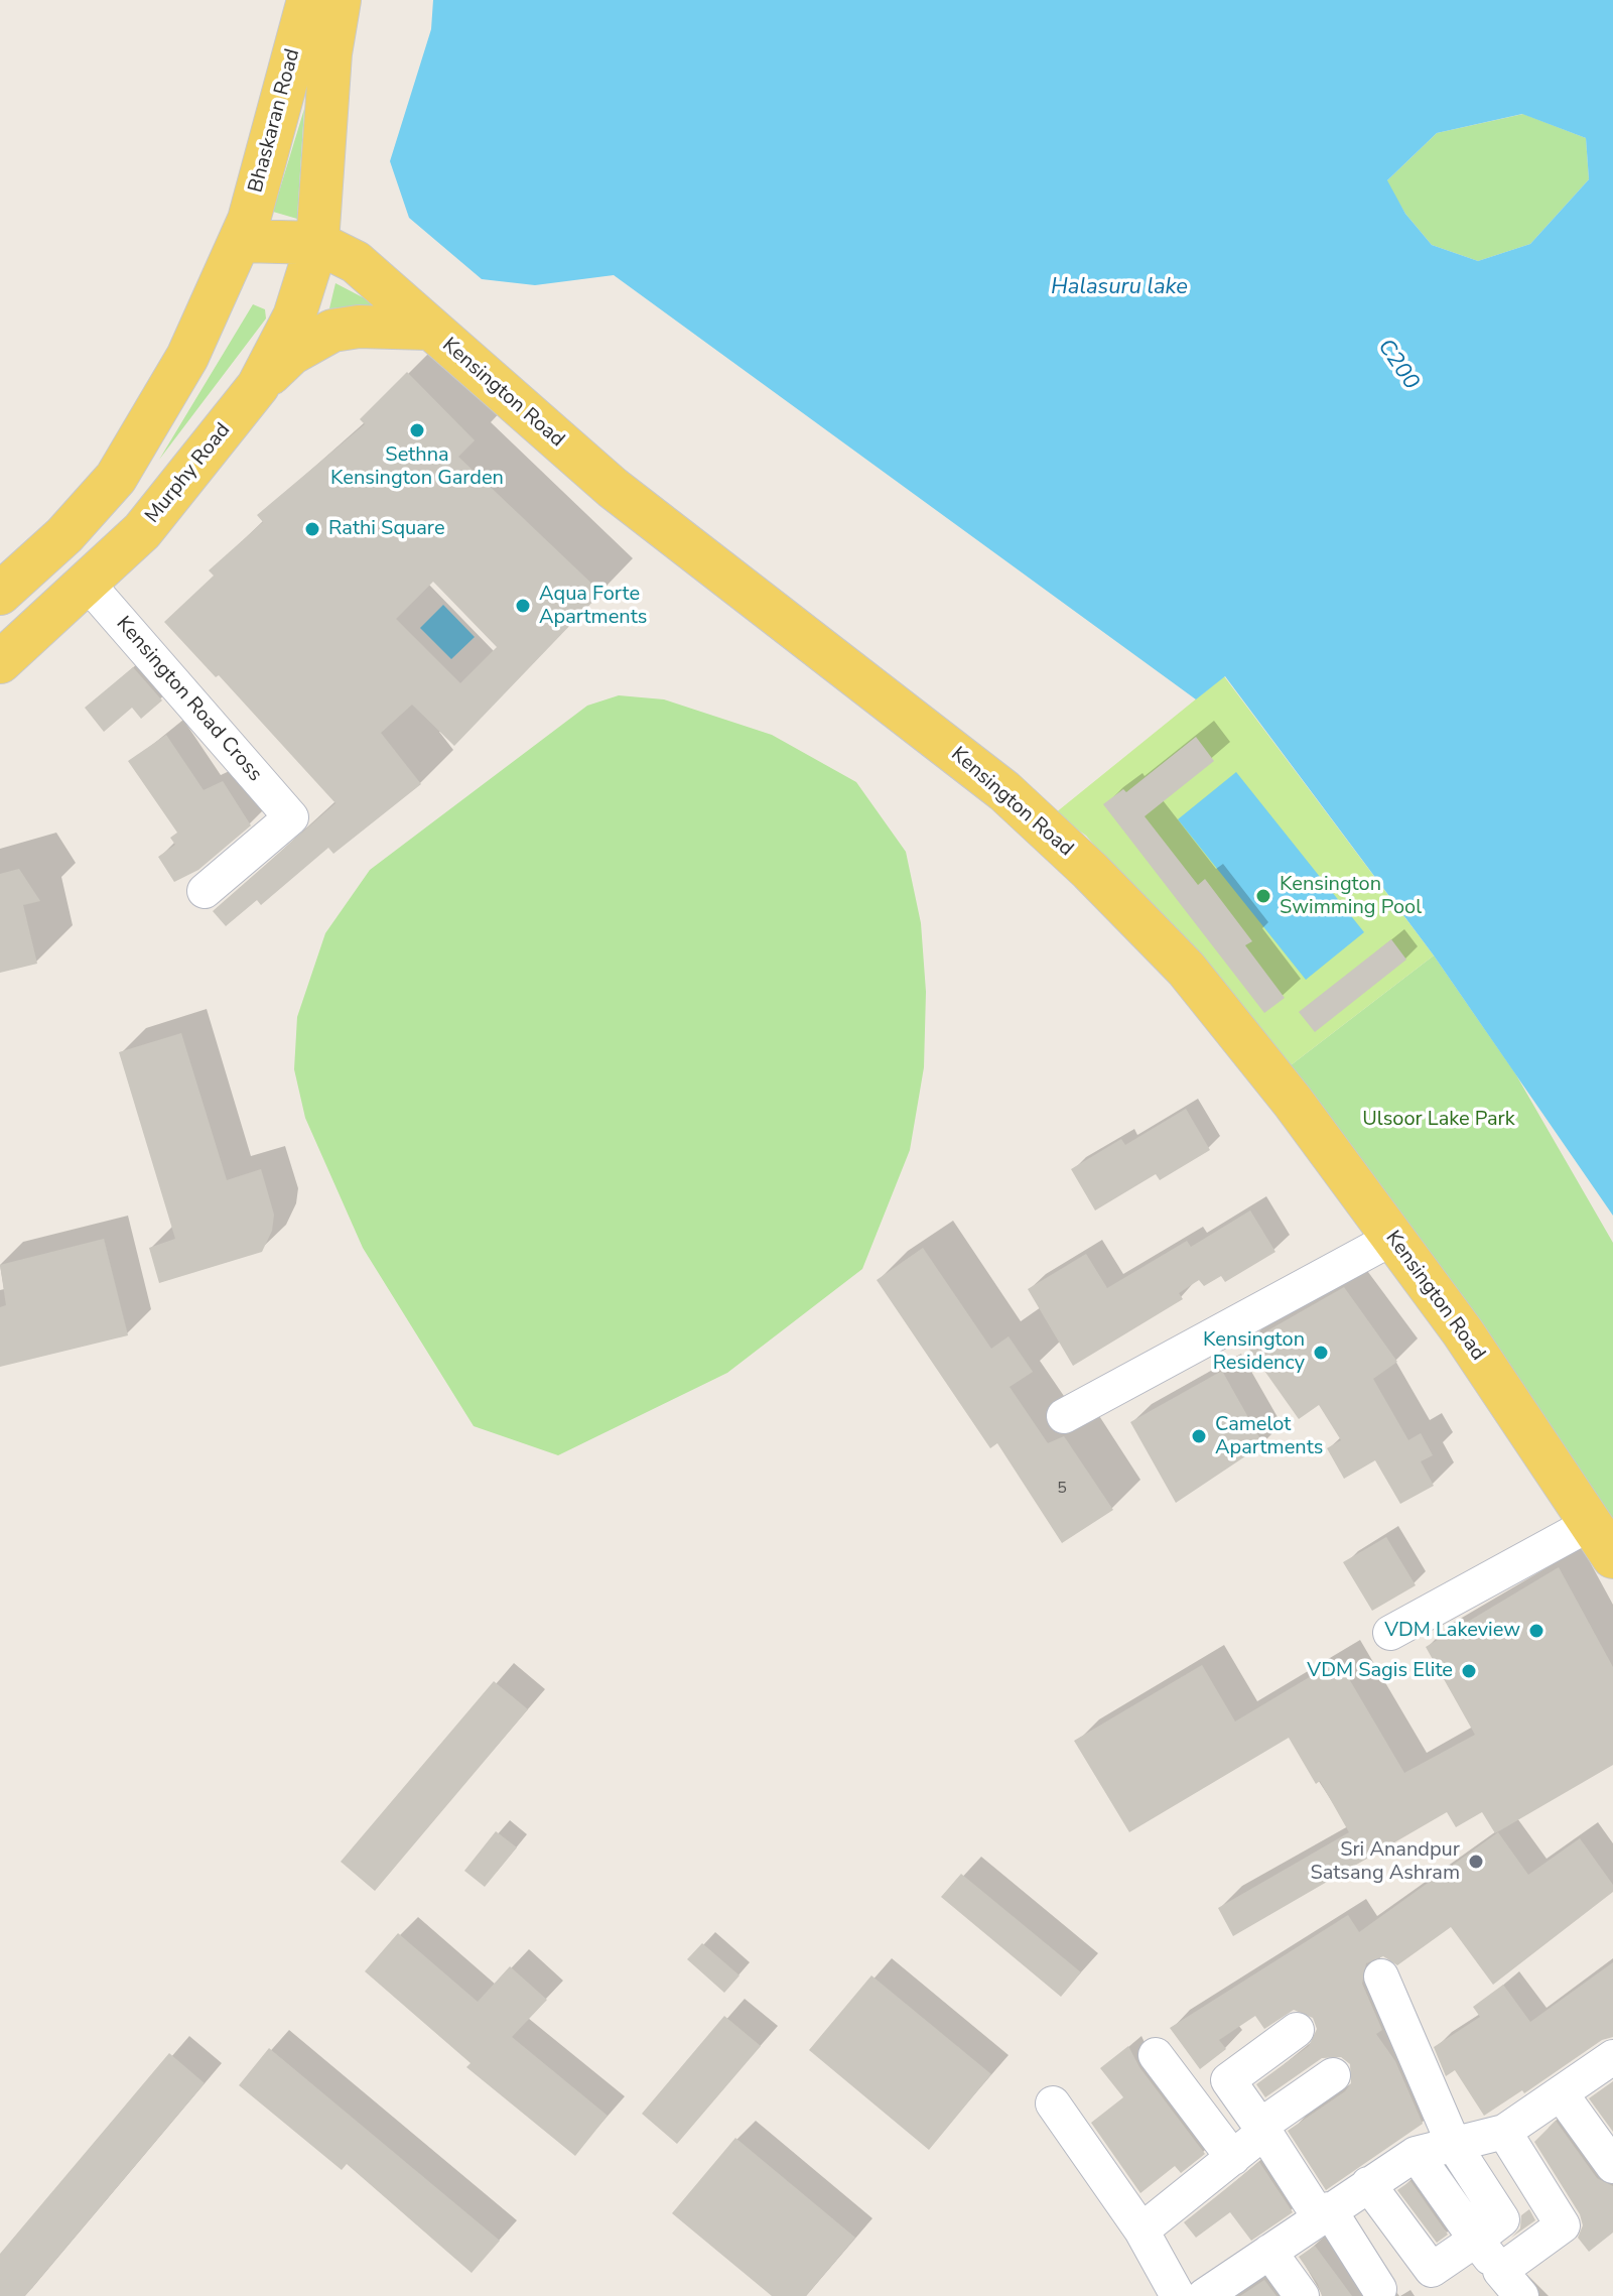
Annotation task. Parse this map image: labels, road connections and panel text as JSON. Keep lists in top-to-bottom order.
{
  "streets": {
    "main road": ["Bhaskaran Road", "Kensington Road", "Murphy Road"],
    "street": ["Kensington Road Cross"]
  },
  "crossings": [
    ["Bhaskaran Road", "Kensington Road"],
    ["Bhaskaran Road", "Murphy Road"],
    ["Kensington Road", "Murphy Road"],
    ["Murphy Road", "Kensington Road Cross"]
  ],
  "water": ["Halasuru lake", "C200"],
  "parks": ["Ulsoor Lake Park"],
  "places": [
    "Sethna Kensington Garden",
    "Rathi Square",
    "Aqua Forte Apartments",
    "Kensington Swimming Pool",
    "Kensington Residency",
    "Camelot Apartments",
    "VDM Lakeview",
    "VDM Sagis Elite",
    "Sri Anandpur Satsang Ashram"
  ],
  "house_numbers": ["5"]
}
